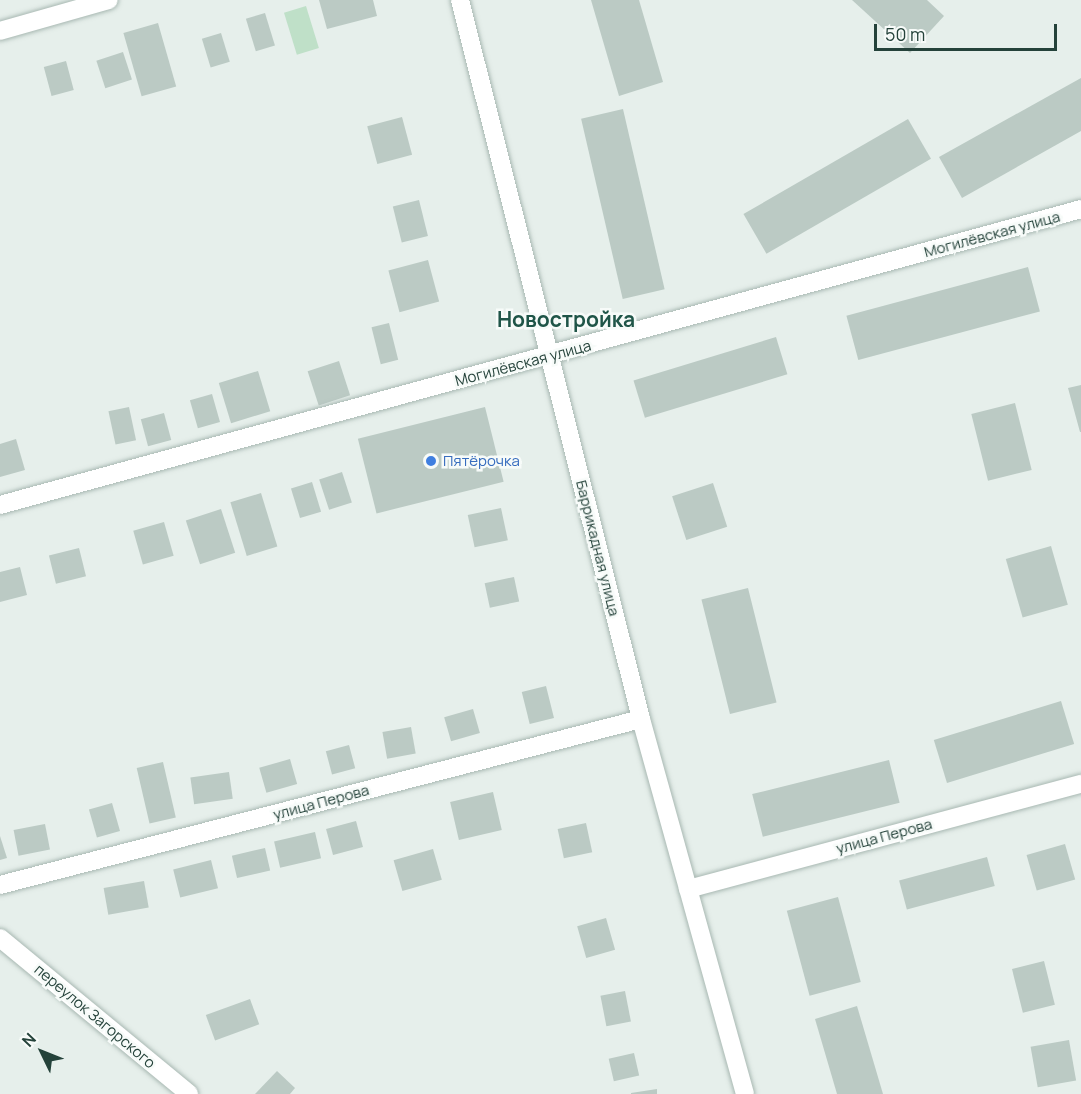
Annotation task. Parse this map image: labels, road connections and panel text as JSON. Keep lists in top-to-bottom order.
{
  "streets": {
    "street": [
      "Могилёвская улица",
      "Баррикадная улица",
      "улица Перова",
      "переулок Загорского"
    ]
  },
  "crossings": [
    ["Могилёвская улица", "Баррикадная улица"],
    ["Баррикадная улица", "улица Перова"]
  ],
  "districts": ["Новостройка"],
  "places": ["Пятёрочка"],
  "scale_bar": "50 m",
  "north": "top left"
}
